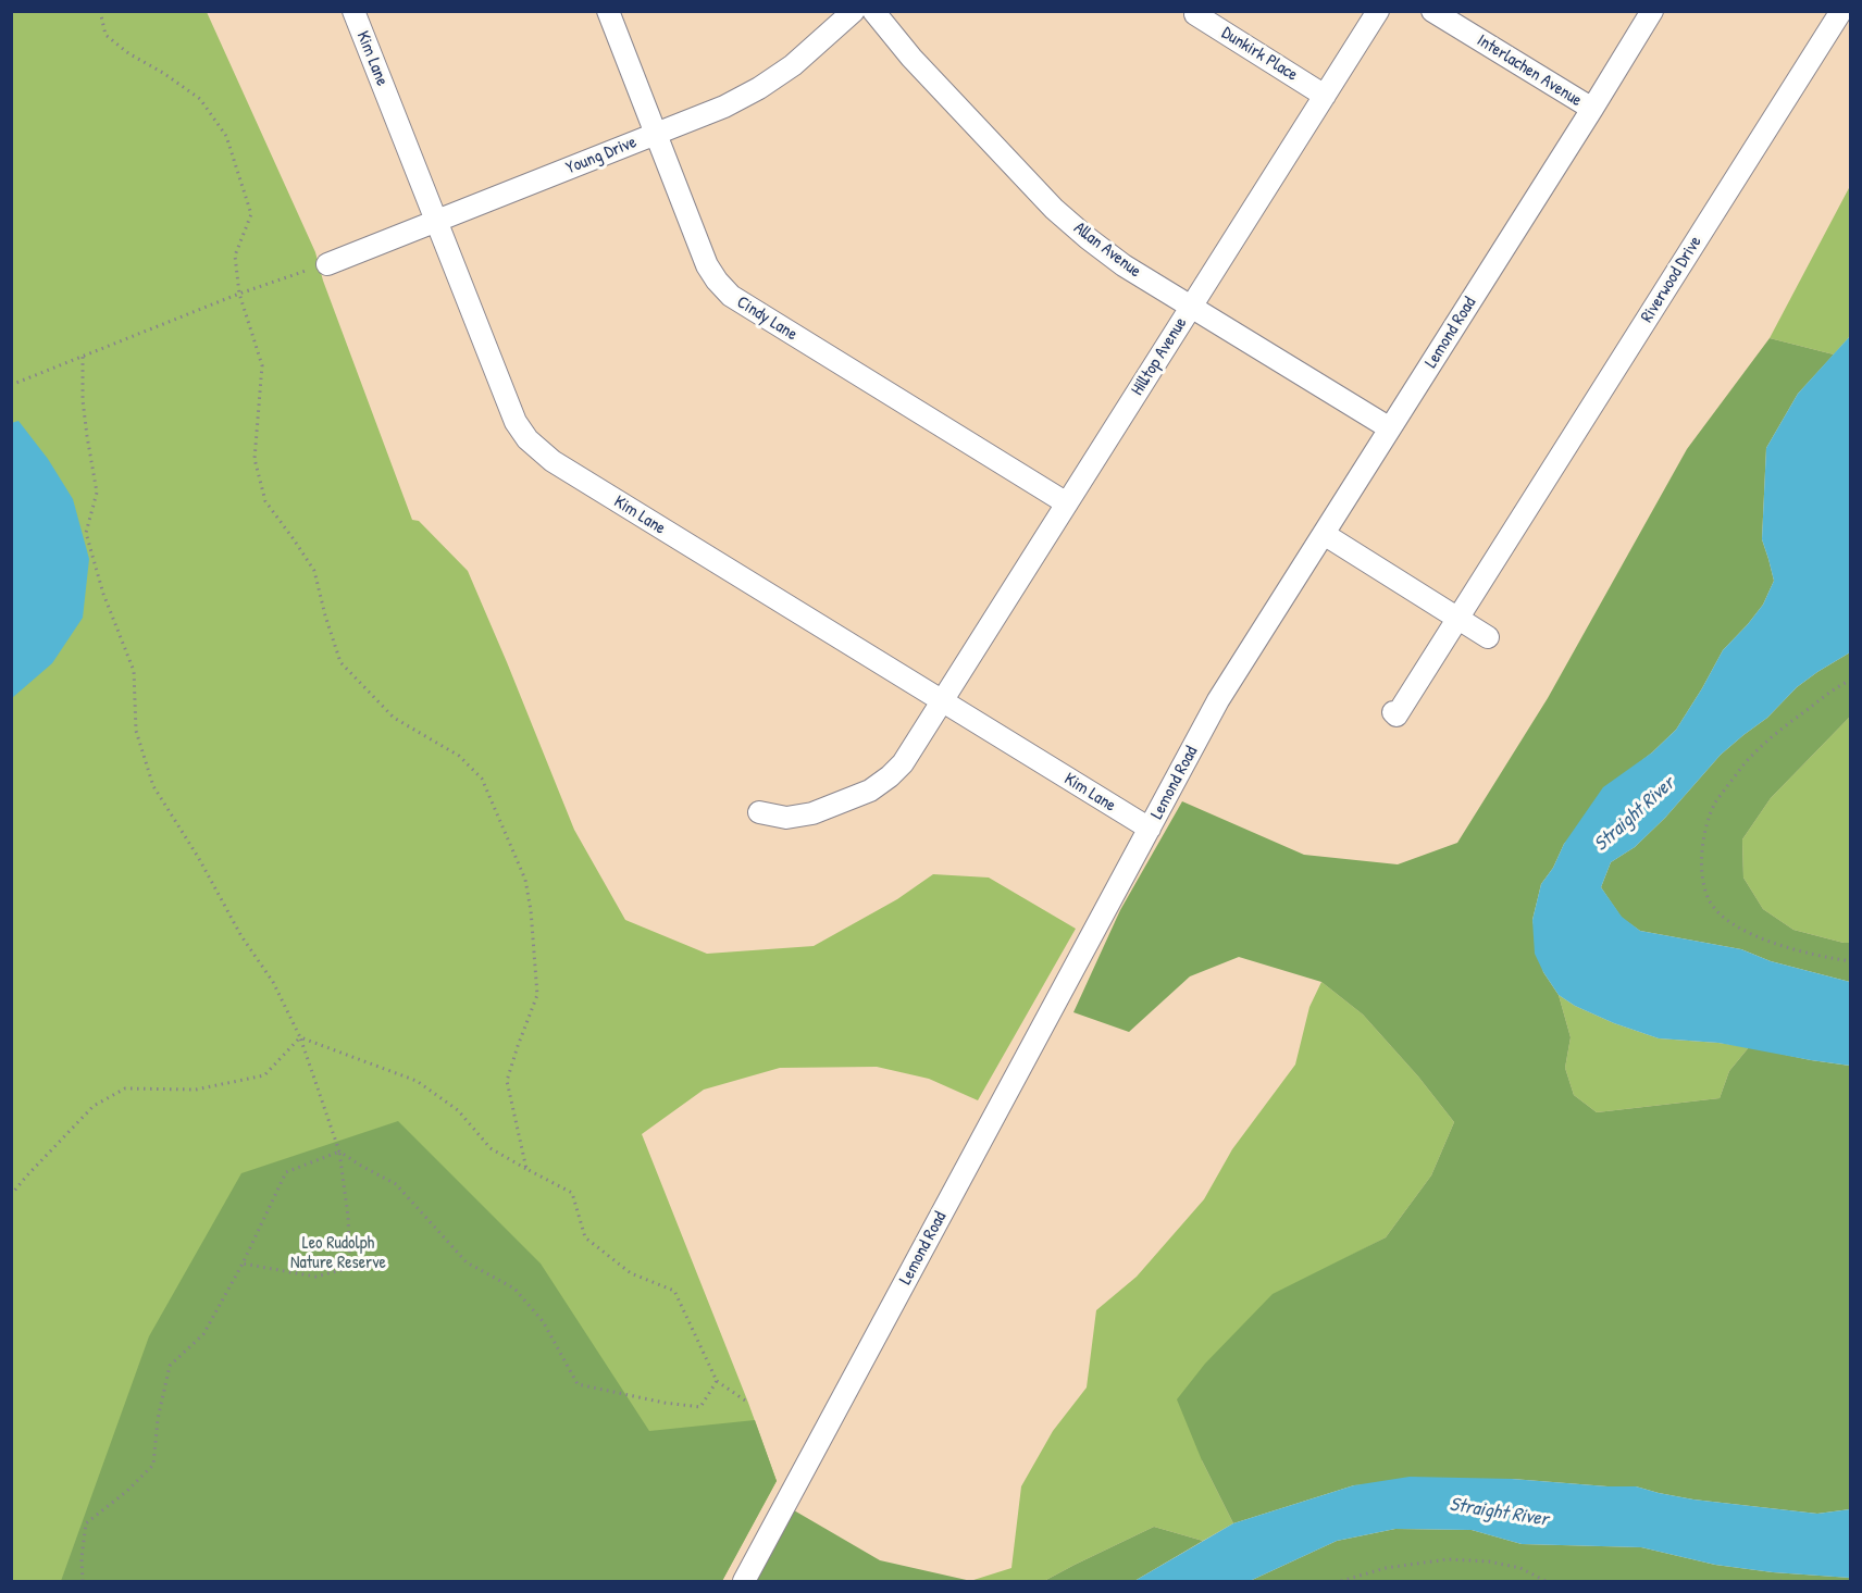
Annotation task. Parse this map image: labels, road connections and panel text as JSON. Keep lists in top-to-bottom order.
{
  "streets": {
    "street": [
      "Dunkirk Place",
      "Kim Lane",
      "Interlachen Avenue",
      "Young Drive",
      "Allan Avenue",
      "Riverwood Drive",
      "Cindy Lane",
      "Lemond Road",
      "Hilltop Avenue"
    ]
  },
  "crossings": [
    ["Dunkirk Place", "Hilltop Avenue"],
    ["Kim Lane", "Young Drive"],
    ["Kim Lane", "Lemond Road"],
    ["Kim Lane", "Hilltop Avenue"],
    ["Interlachen Avenue", "Lemond Road"],
    ["Young Drive", "Cindy Lane"],
    ["Allan Avenue", "Lemond Road"],
    ["Allan Avenue", "Hilltop Avenue"],
    ["Cindy Lane", "Hilltop Avenue"]
  ],
  "water": ["Straight River"],
  "parks": ["Leo Rudolph Nature Reserve"]
}
